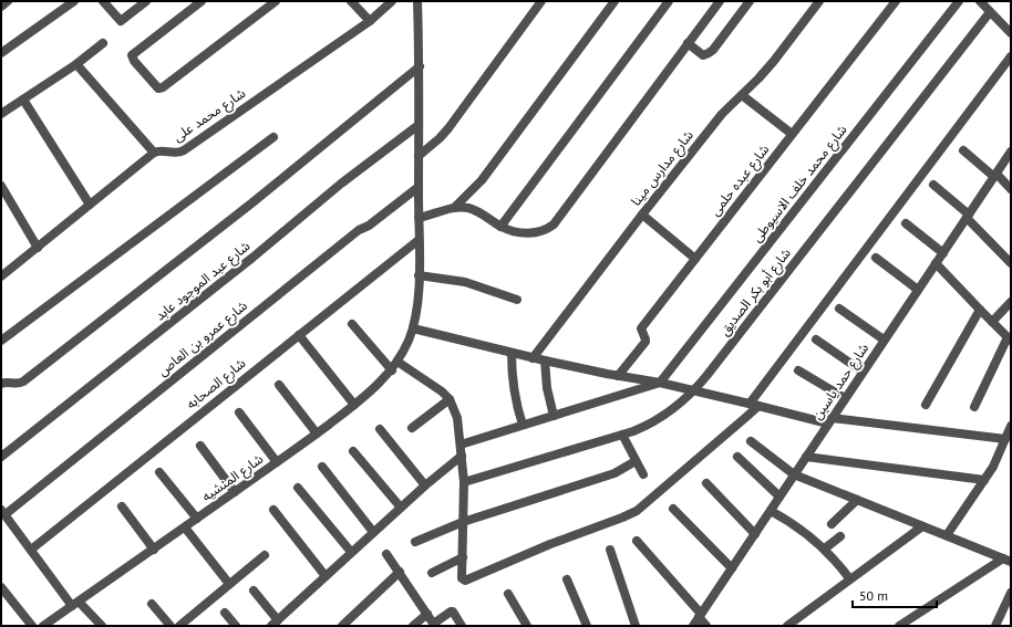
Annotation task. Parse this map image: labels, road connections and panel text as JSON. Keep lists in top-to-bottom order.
{
  "streets": {
    "street": [
      "شارع محمد على",
      "شارع مدارس مينا",
      "شارع عبده حلمى",
      "شارع محمد خلف الاسيوطى",
      "شارع عبد الموجود عابد",
      "شارع أبو بكر الصديق",
      "شارع عمرو بن العاص",
      "شارع حمد ياسين",
      "شارع الصحابه",
      "شارع المنشيه"
    ]
  },
  "crossings": [
    ["شارع عبد الموجود عابد", "شارع المنشيه"],
    ["شارع عمرو بن العاص", "شارع المنشيه"],
    ["شارع الصحابه", "شارع المنشيه"]
  ],
  "scale_bar": "50 m"
}
